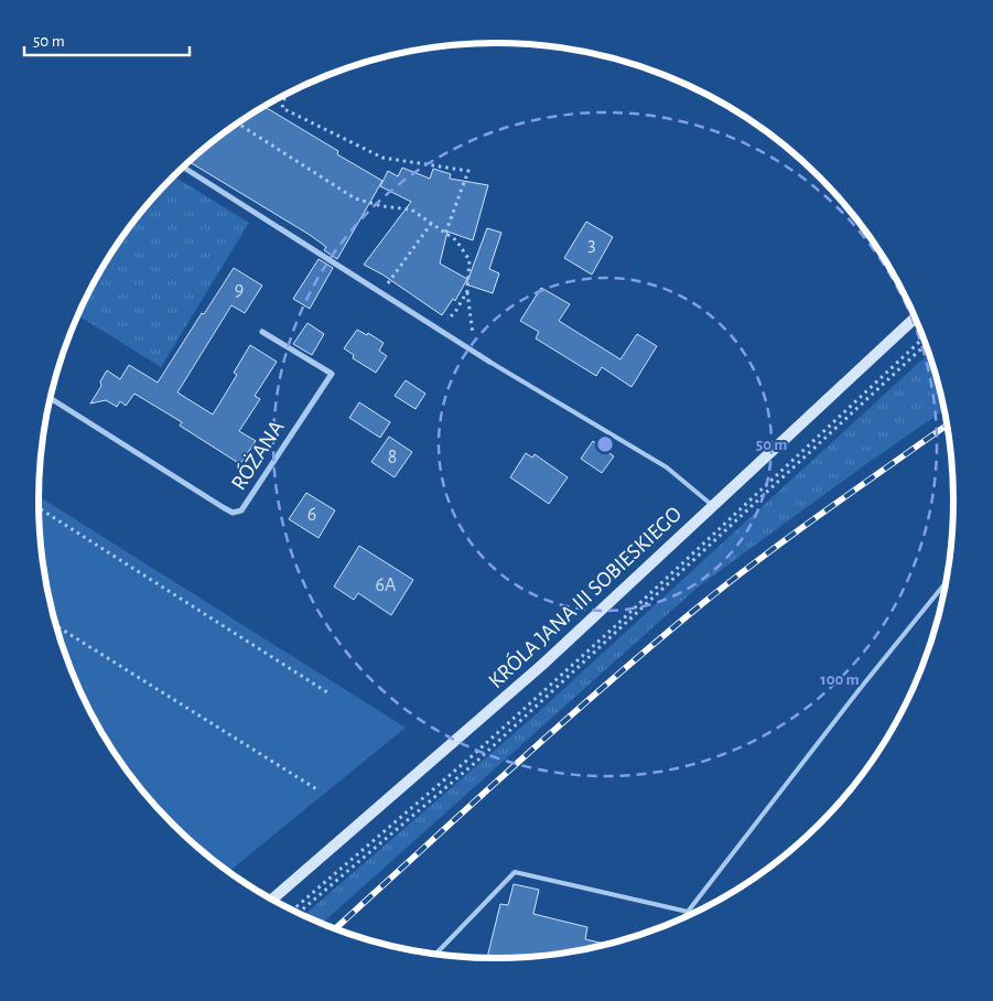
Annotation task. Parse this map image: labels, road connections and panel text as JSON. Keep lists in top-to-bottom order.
{
  "streets": {
    "main road": ["KRÓLA JANA III SOBIESKIEGO"],
    "street": ["RÓŻANA"]
  },
  "house_numbers": [
    "3",
    "9",
    "8",
    "6",
    "6A"
  ],
  "scale_bar": "50 m",
  "rings": ["50 m", "100 m"]
}
